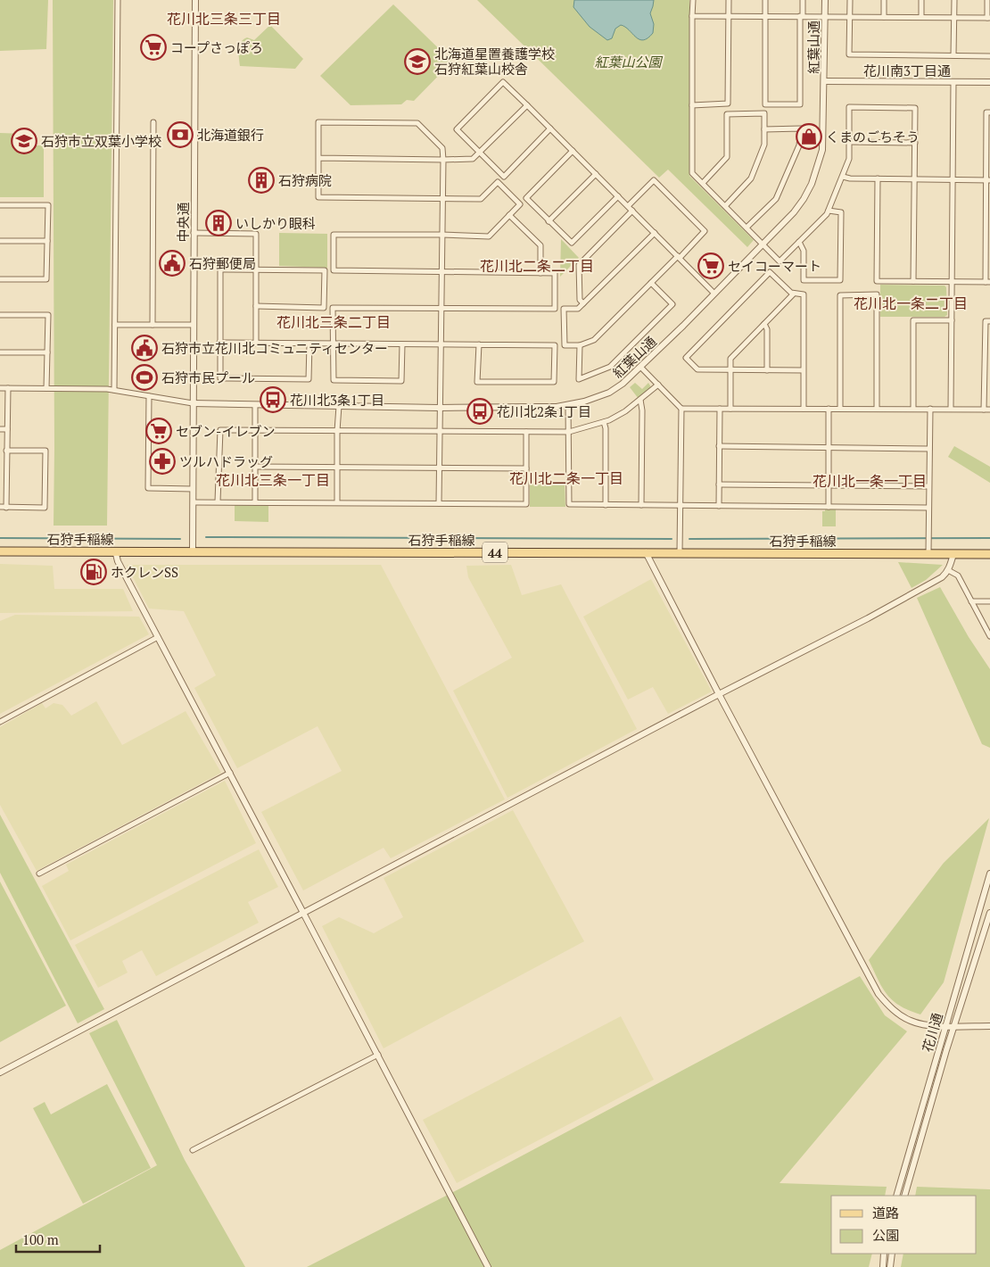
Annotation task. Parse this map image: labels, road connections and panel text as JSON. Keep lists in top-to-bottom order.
{
  "streets": {
    "main road": ["石狩手稲線", "44"],
    "street": [
      "紅葉山通",
      "花川南3丁目通",
      "中央通",
      "花川通"
    ]
  },
  "crossings": [
    ["紅葉山通", "花川南3丁目通"],
    ["紅葉山通", "中央通"],
    ["中央通", "石狩手稲線"]
  ],
  "districts": [
    "花川北三条三丁目",
    "花川北二条二丁目",
    "花川北一条二丁目",
    "花川北三条二丁目",
    "花川北二条一丁目",
    "花川北三条一丁目",
    "花川北一条一丁目"
  ],
  "parks": ["紅葉山公園"],
  "places": {
    "supermarket": ["コープさっぽろ", "セイコーマート", "セブン-イレブン"],
    "school or university": ["北海道星置養護学校 石狩紅葉山校舎", "石狩市立双葉小学校"],
    "bank": ["北海道銀行"],
    "shop": ["くまのごちそう"],
    "building": ["石狩病院", "いしかり眼科"],
    "public building": ["石狩郵便局", "石狩市立花川北コミュニティセンター"],
    "sports": ["石狩市民プール"],
    "bus stop": ["花川北3条1丁目", "花川北2条1丁目"],
    "pharmacy": ["ツルハドラッグ"],
    "fuel station": ["ホクレンSS"]
  },
  "legend": ["道路", "公園"],
  "scale_bar": "100 m"
}
